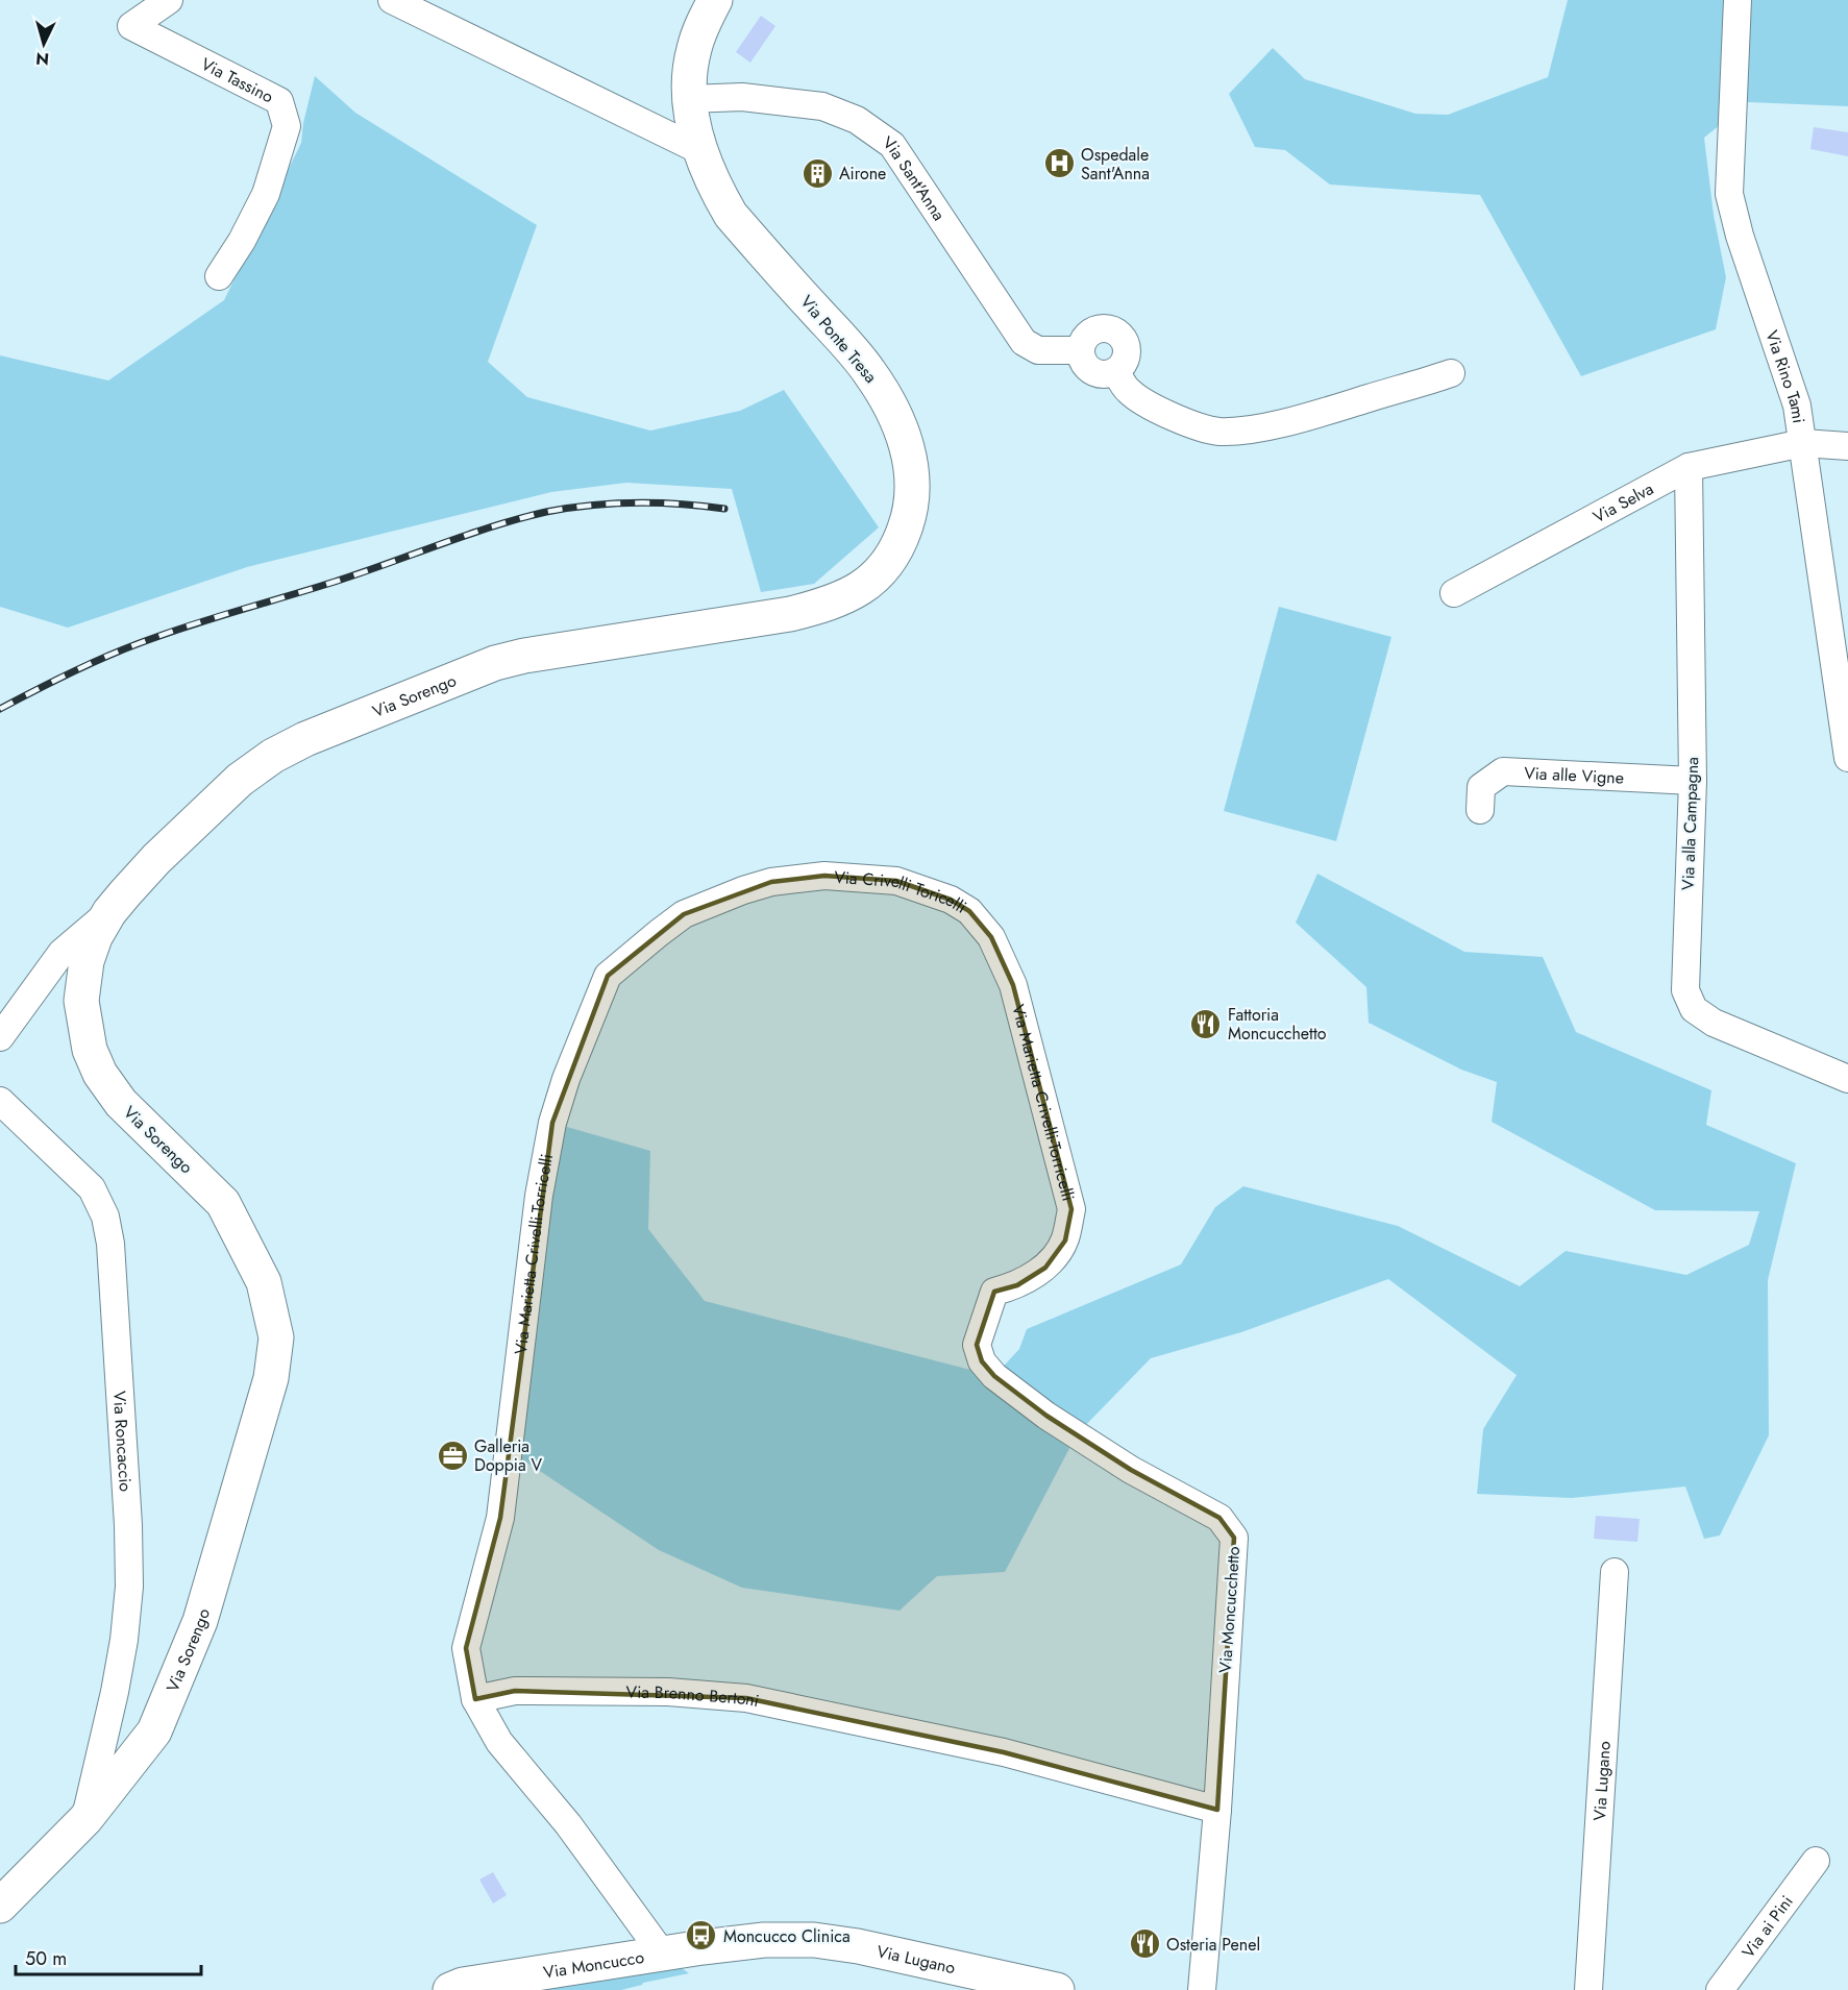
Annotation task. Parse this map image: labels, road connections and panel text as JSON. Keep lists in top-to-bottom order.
{
  "streets": {
    "main road": [
      "Via Ponte Tresa",
      "Via Sorengo",
      "Via Lugano",
      "Via Moncucco"
    ],
    "street": [
      "Via Tassino",
      "Via Sant'Anna",
      "Via Rino Tami",
      "Via Selva",
      "Via alle Vigne",
      "Via alla Campagna",
      "Via Crivelli Toricelli",
      "Via Marietta Crivelli-Torricelli",
      "Via Roncaccio",
      "Via Moncucchetto",
      "Via Brenno Bertoni",
      "Via ai Pini"
    ]
  },
  "crossings": [
    ["Via Sant'Anna", "Via Ponte Tresa"],
    ["Via Ponte Tresa", "Via Sorengo"],
    ["Via Rino Tami", "Via Selva"],
    ["Via Selva", "Via alla Campagna"],
    ["Via Sorengo", "Via Roncaccio"],
    ["Via alle Vigne", "Via alla Campagna"],
    ["Via Crivelli Toricelli", "Via Marietta Crivelli-Torricelli"],
    ["Via Marietta Crivelli-Torricelli", "Via Moncucchetto"],
    ["Via Marietta Crivelli-Torricelli", "Via Brenno Bertoni"],
    ["Via Moncucchetto", "Via Brenno Bertoni"],
    ["Via Lugano", "Via Moncucco"]
  ],
  "places": {
    "hospital": ["Ospedale Sant'Anna"],
    "building": ["Airone"],
    "restaurant": ["Fattoria Moncucchetto", "Osteria Penel"],
    "office": ["Galleria Doppia V"],
    "bus stop": ["Moncucco Clinica"]
  },
  "scale_bar": "50 m",
  "north": "bottom"
}
